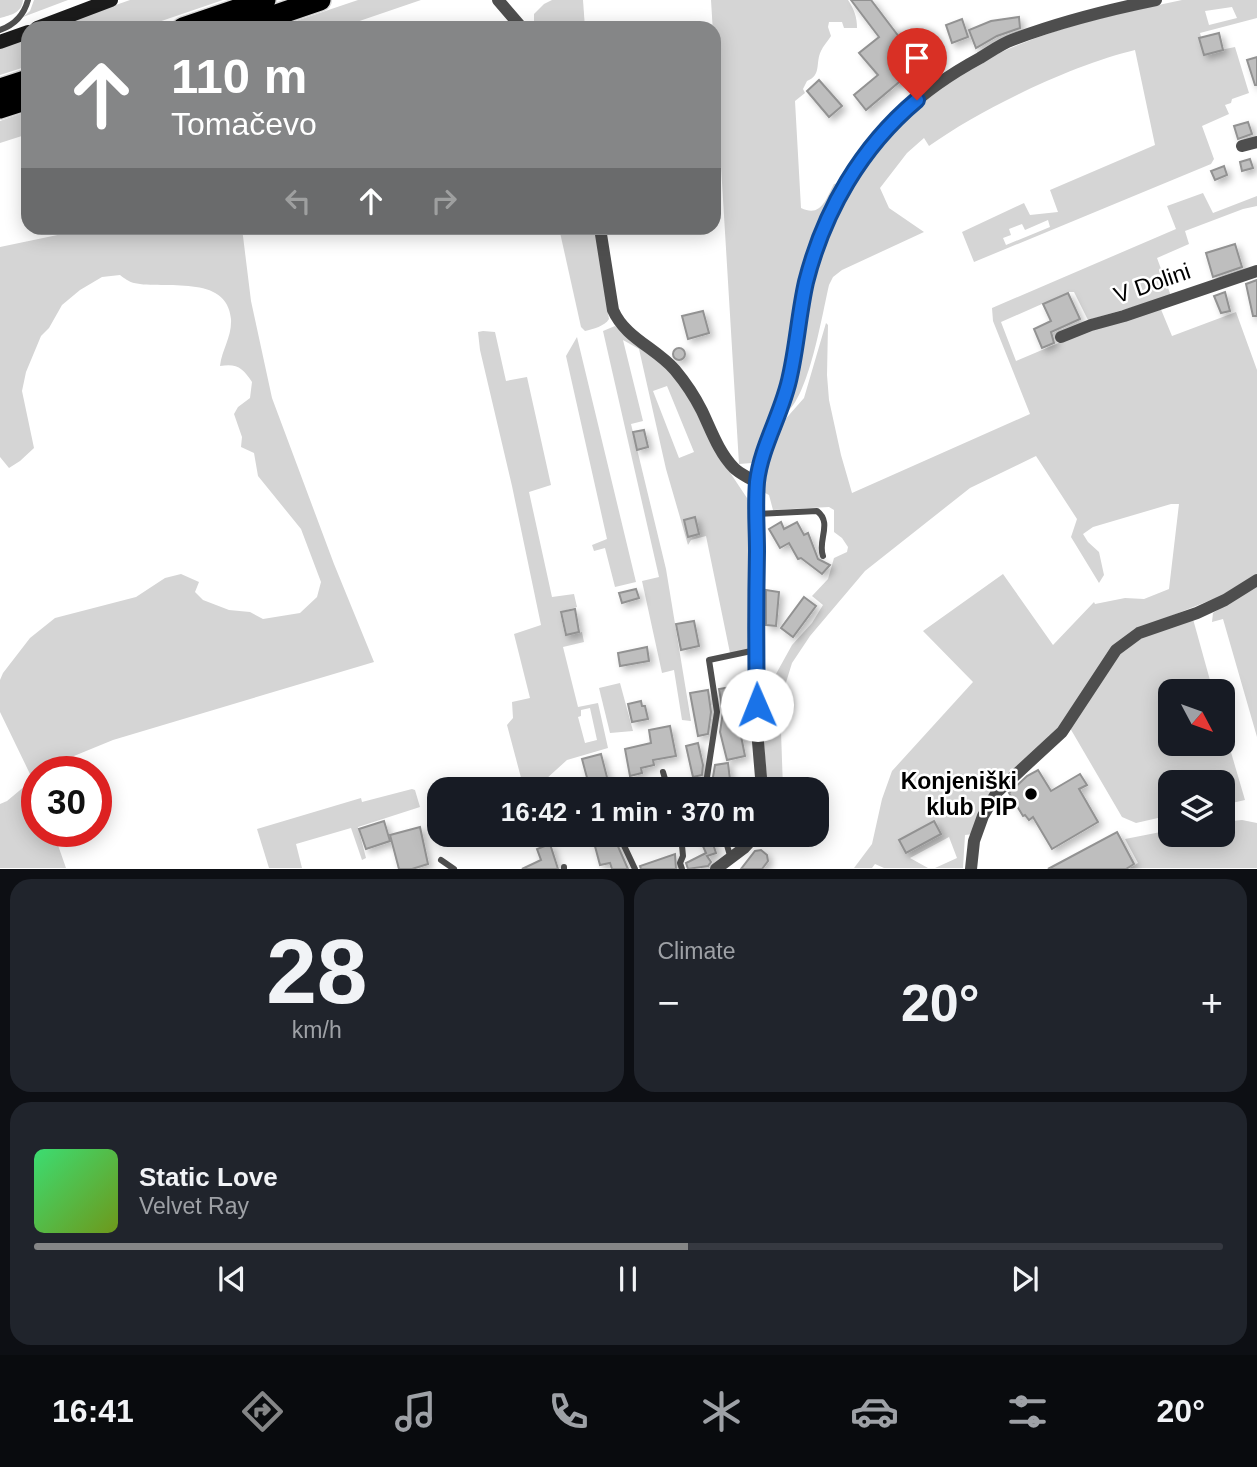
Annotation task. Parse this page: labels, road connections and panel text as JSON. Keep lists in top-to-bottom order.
{
  "streets": {
    "street": ["V Dolini"]
  },
  "places": ["Konjeniški klub PIP"],
  "north": "bottom right",
  "page": {
    "turn": ["110 m", "Tomačevo"],
    "limit": "30",
    "trip": "16:42 · 1 min · 370 m",
    "tile": [
      ["28", "km/h"],
      "Climate"
    ],
    "heat": ["−", "20°", "+"],
    "song": ["Static Love", "Velvet Ray"],
    "tabs": ["16:41", "20°"]
  }
}
